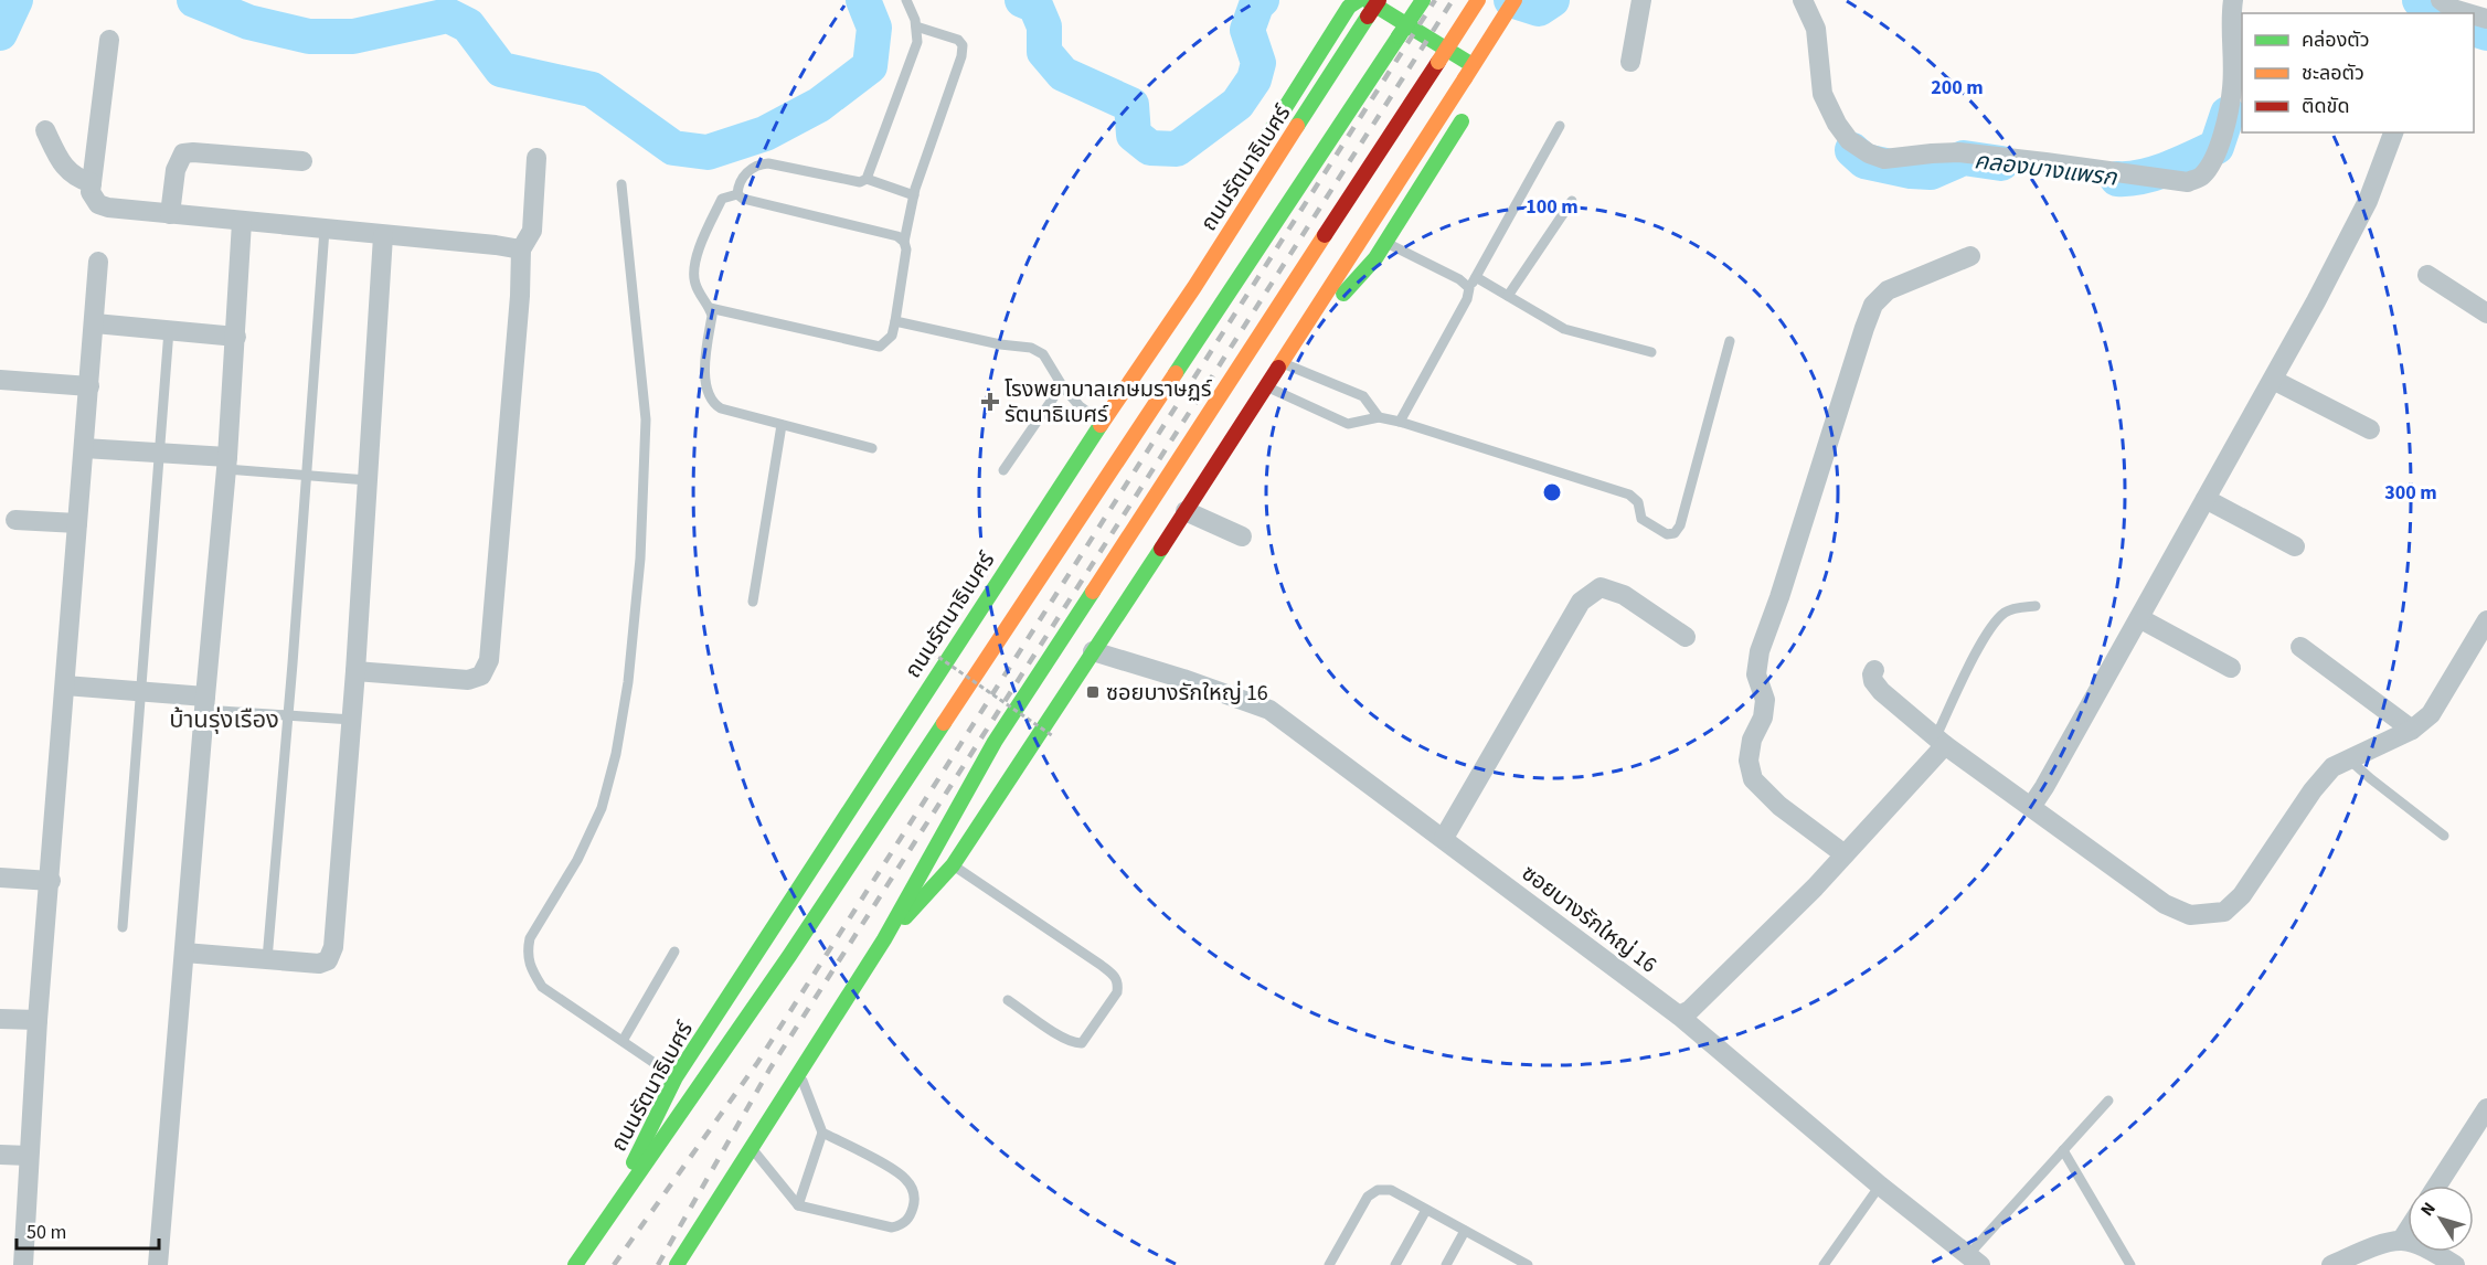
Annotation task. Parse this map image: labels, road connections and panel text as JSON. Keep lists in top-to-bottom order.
{
  "streets": {
    "main road": ["ถนนรัตนาธิเบศร์"],
    "street": ["ซอยบางรักใหญ่ 16"]
  },
  "districts": ["บ้านรุ่งเรือง"],
  "water": ["คลองบางแพรก"],
  "places": {
    "health": ["โรงพยาบาลเกษมราษฏร์ รัตนาธิเบศร์"],
    "transit": ["ซอยบางรักใหญ่ 16"]
  },
  "legend": ["คล่องตัว", "ชะลอตัว", "ติดขัด"],
  "scale_bar": "50 m",
  "north": "top left",
  "rings": ["200 m", "100 m", "300 m"]
}
